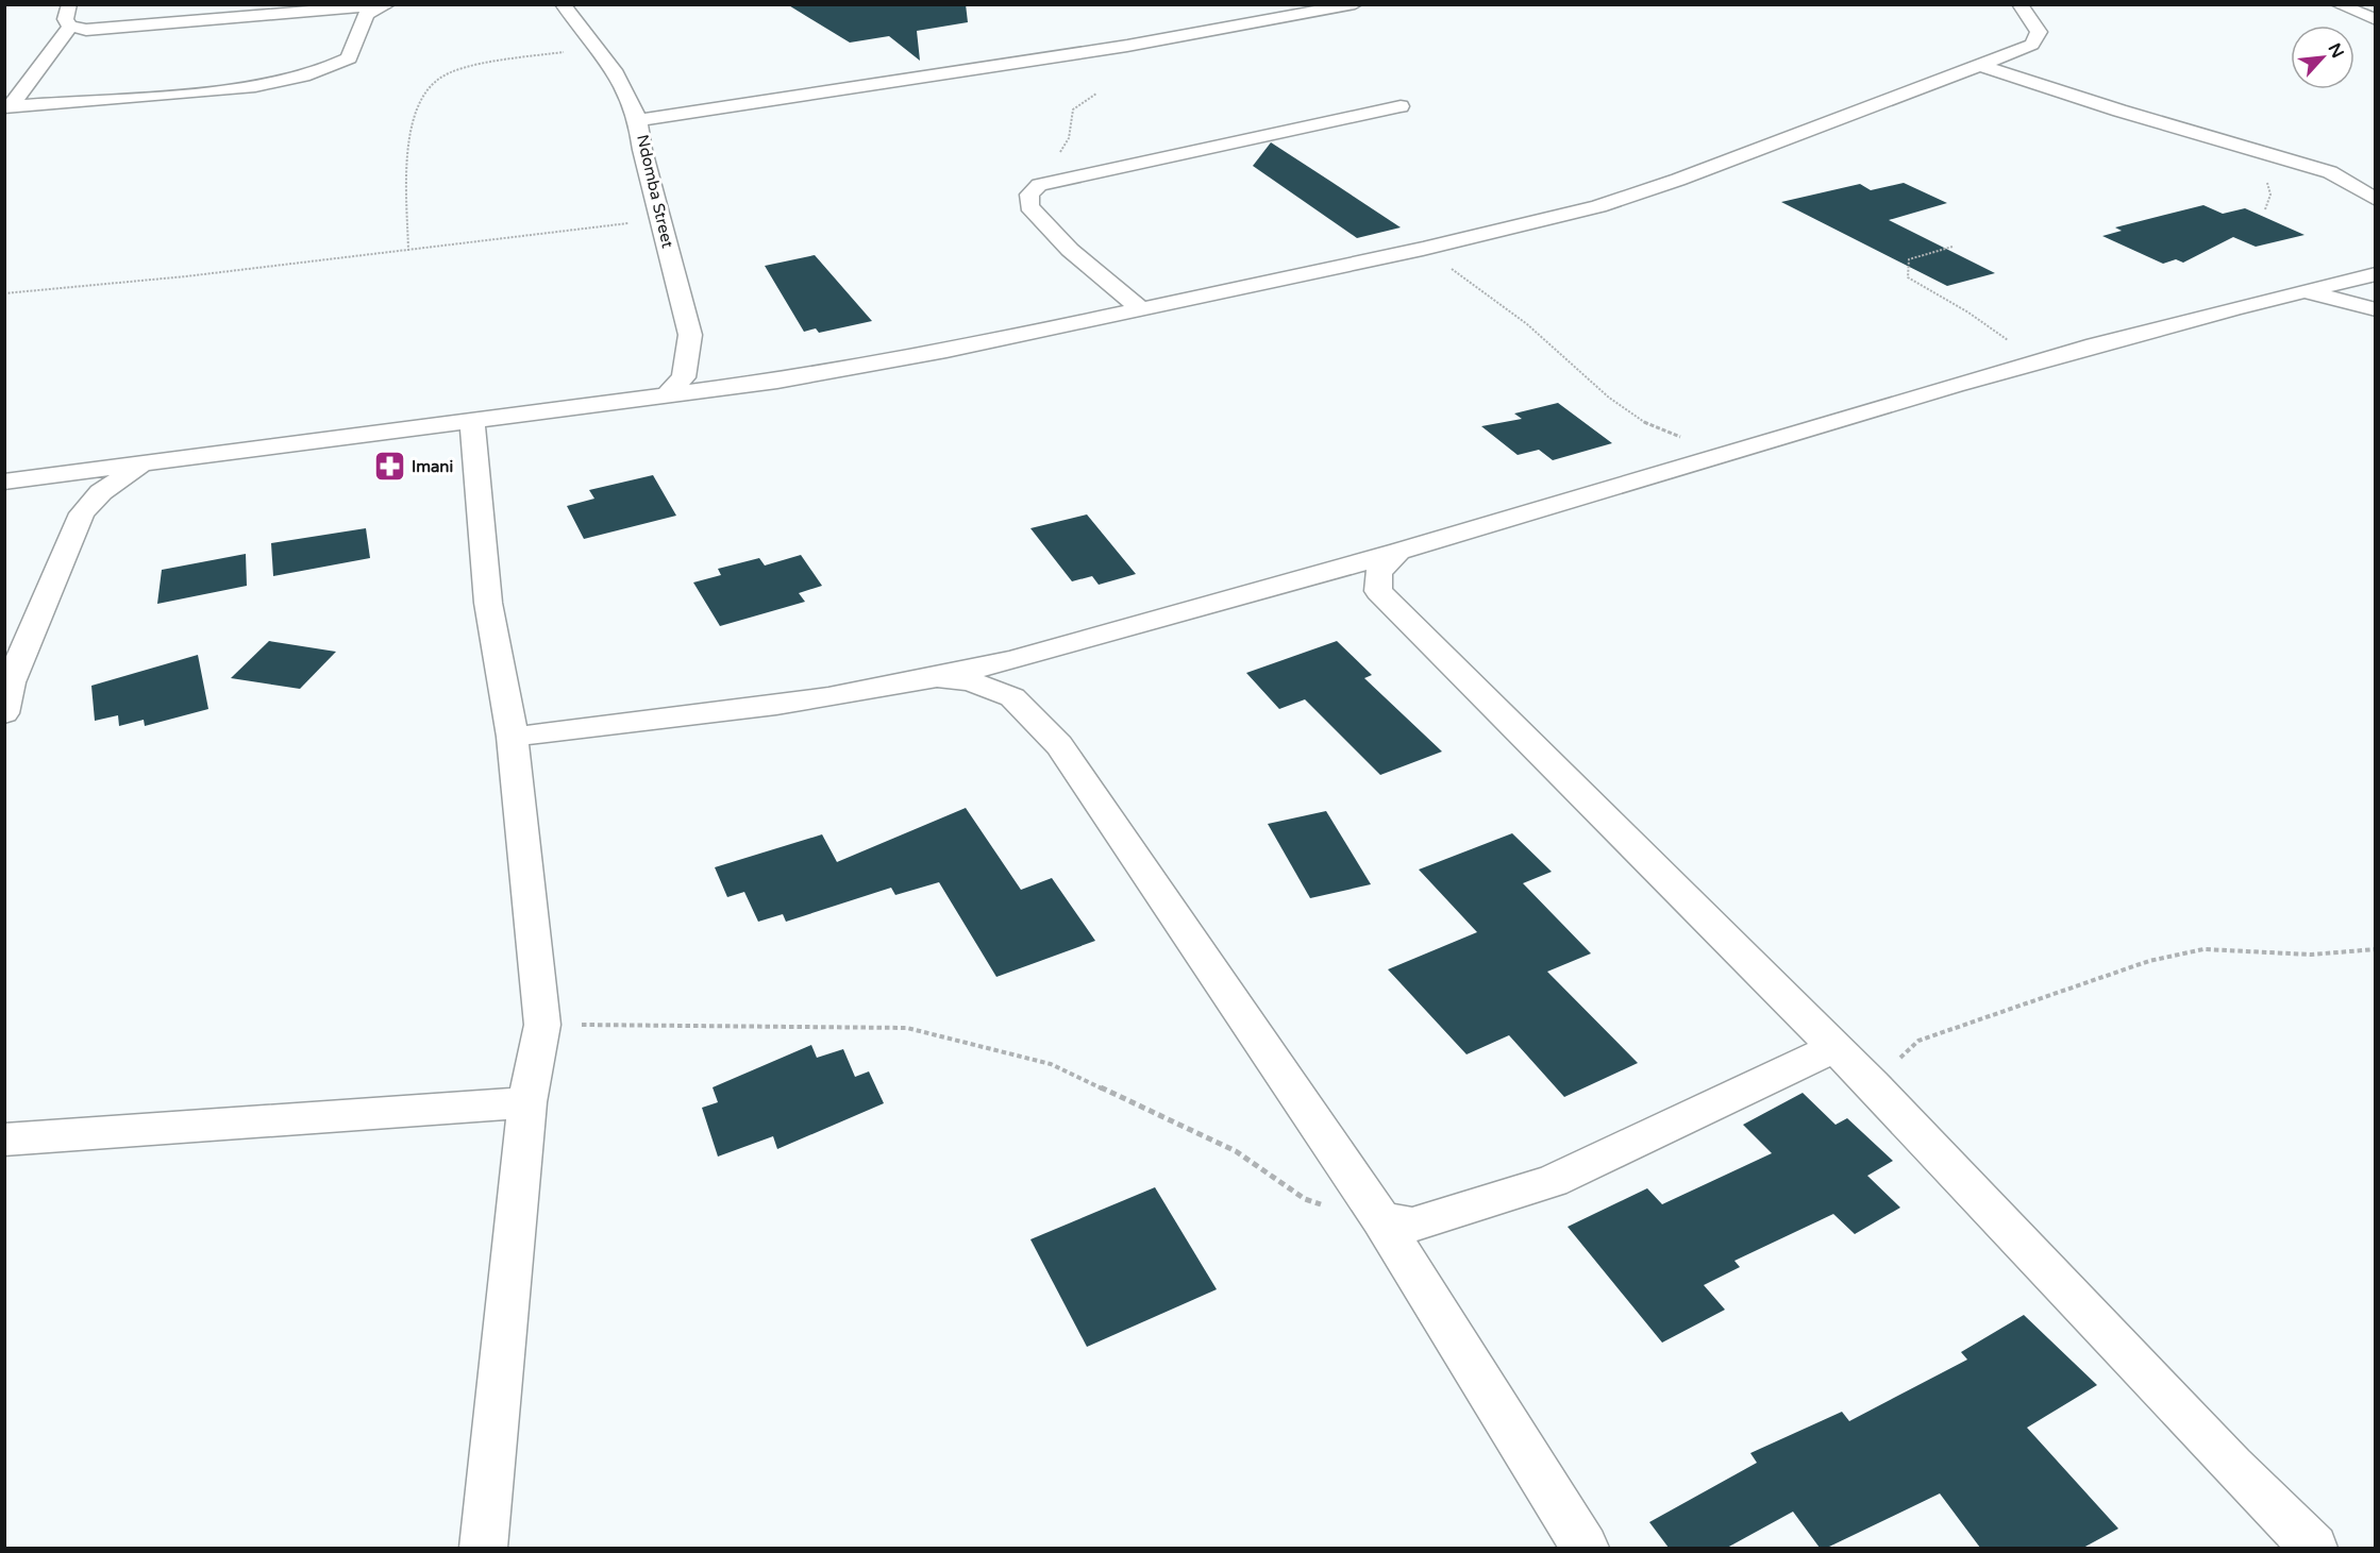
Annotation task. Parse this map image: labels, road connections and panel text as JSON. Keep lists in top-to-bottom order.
{
  "streets": {
    "street": ["Ndomba Street"]
  },
  "places": {
    "pharmacy": ["Imani"]
  },
  "north": "top right"
}
